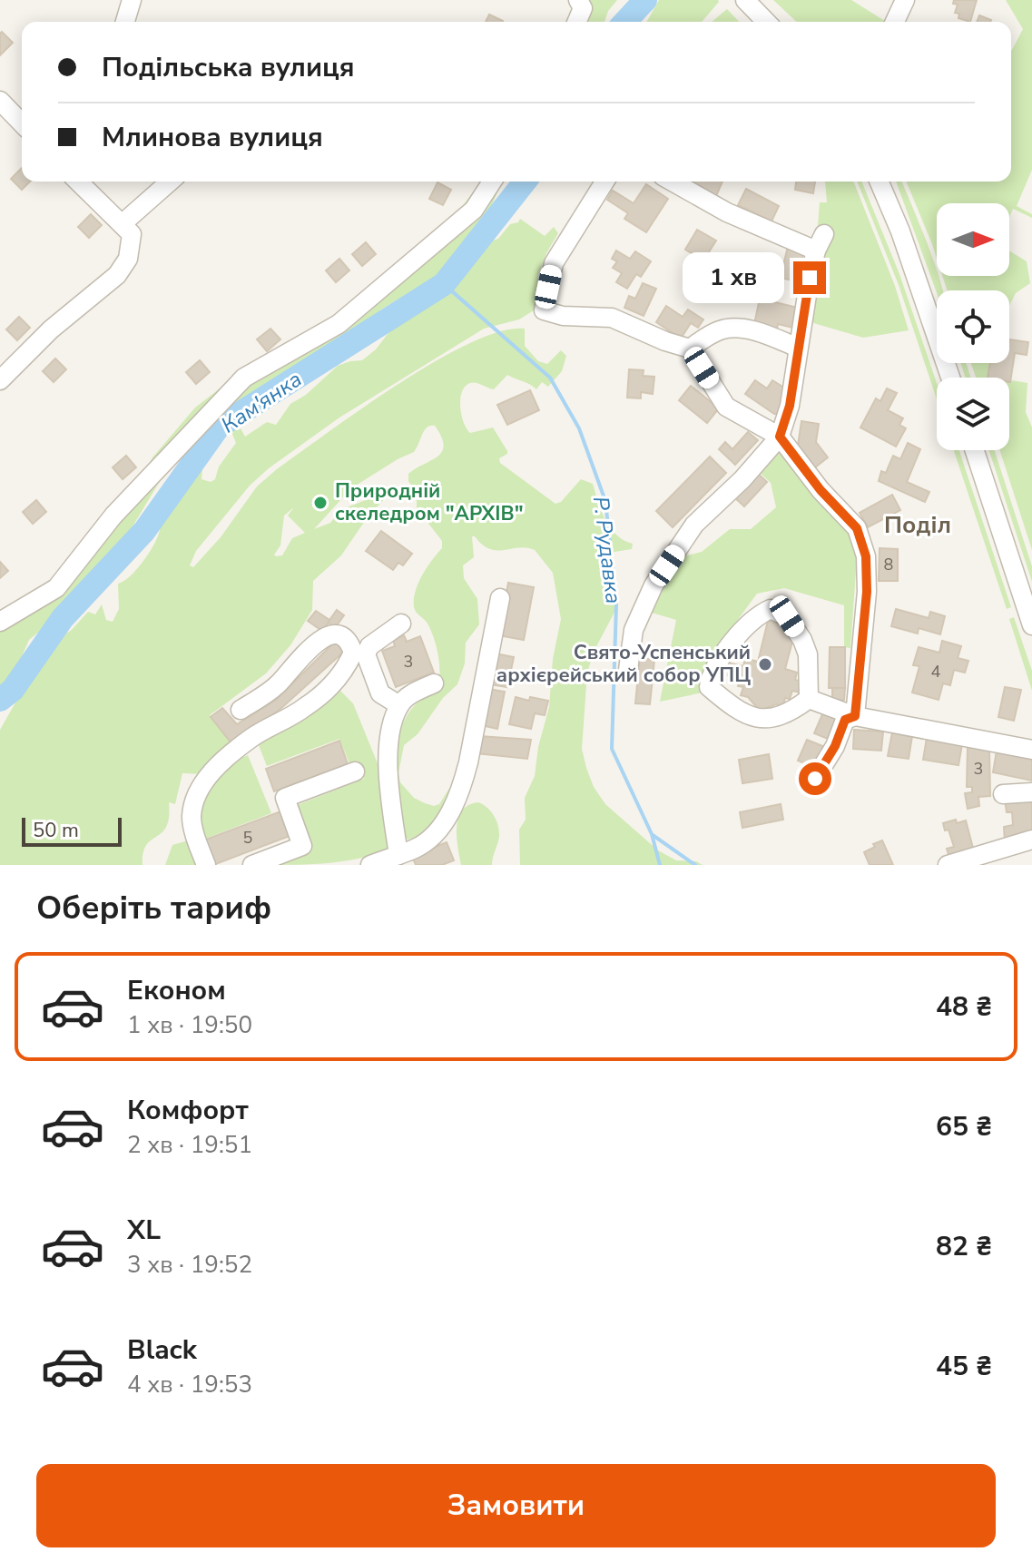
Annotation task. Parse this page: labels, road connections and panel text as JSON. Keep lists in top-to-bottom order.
{
  "districts": ["Поділ"],
  "water": ["Кам'янка", "Р. Рудавка"],
  "places": ["Природній скеледром \"АРХІВ\"", "Свято-Успенський архієрейський собор УПЦ"],
  "house_numbers": [
    "8",
    "3",
    "4",
    "3",
    "5"
  ],
  "scale_bar": "50 m",
  "north": "right",
  "page": {
    "banner": ["Подільська вулиця", "Млинова вулиця"],
    "bubble": "1 хв",
    "scale": "50 m",
    "heading": "Оберіть тариф",
    "list": [
      {
        "name": "Економ",
        "note": "1 хв · 19:50",
        "value": "48 ₴"
      },
      {
        "name": "Комфорт",
        "note": "2 хв · 19:51",
        "value": "65 ₴"
      },
      {
        "name": "XL",
        "note": "3 хв · 19:52",
        "value": "82 ₴"
      },
      {
        "name": "Black",
        "note": "4 хв · 19:53",
        "value": "45 ₴"
      }
    ],
    "buttons": "Замовити"
  }
}
